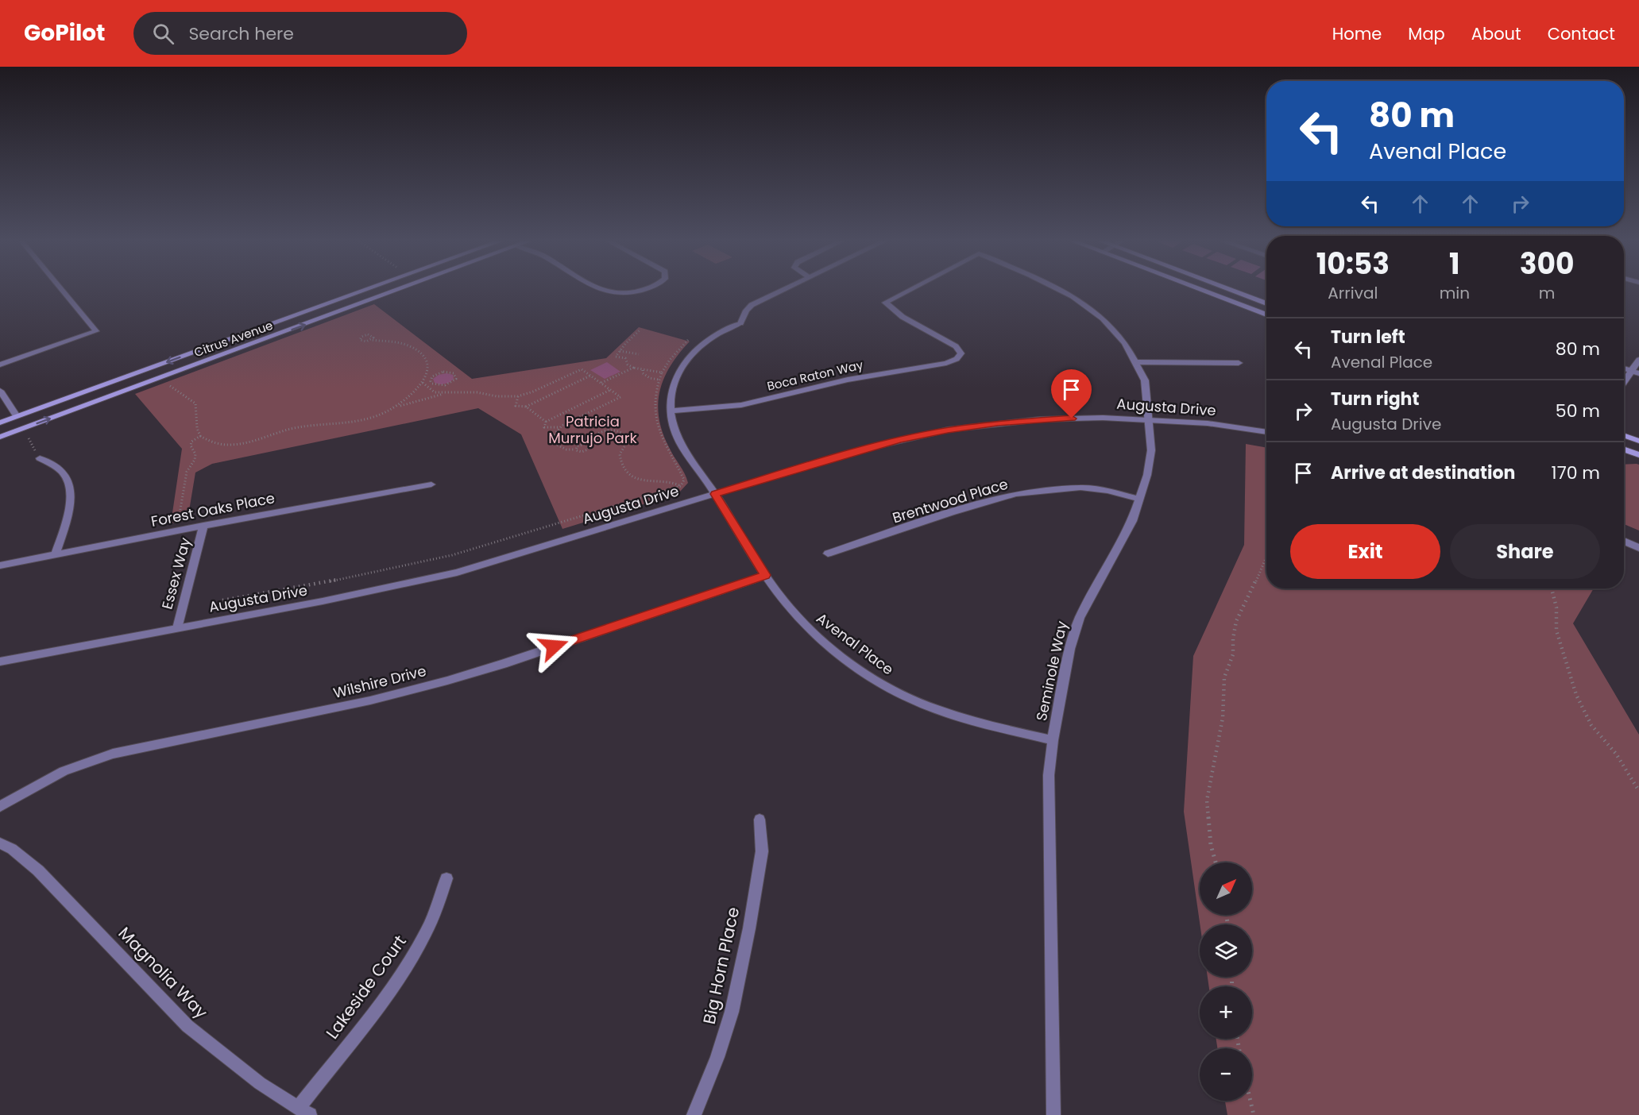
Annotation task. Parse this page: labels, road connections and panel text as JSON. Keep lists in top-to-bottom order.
{
  "streets": {
    "main road": ["Citrus Avenue"],
    "street": [
      "Boca Raton Way",
      "Augusta Drive",
      "Brentwood Place",
      "Forest Oaks Place",
      "Essex Way",
      "Avenal Place",
      "Seminole Way",
      "Wilshire Drive",
      "Big Horn Place",
      "Magnolia Way",
      "Lakeside Court"
    ]
  },
  "crossings": [
    ["Boca Raton Way", "Avenal Place"],
    ["Boca Raton Way", "Seminole Way"],
    ["Augusta Drive", "Essex Way"],
    ["Augusta Drive", "Avenal Place"],
    ["Augusta Drive", "Seminole Way"],
    ["Brentwood Place", "Seminole Way"],
    ["Forest Oaks Place", "Essex Way"],
    ["Avenal Place", "Seminole Way"],
    ["Avenal Place", "Wilshire Drive"],
    ["Magnolia Way", "Lakeside Court"]
  ],
  "parks": ["Patricia Murrujo Park"],
  "north": "top right",
  "page": {
    "header": "GoPilot",
    "search": "Search here",
    "nav": [
      "Home",
      "Map",
      "About",
      "Contact"
    ],
    "turn": ["80 m", "Avenal Place"],
    "eta": [
      "10:53",
      "Arrival",
      "1",
      "min",
      "300",
      "m"
    ],
    "list": [
      {
        "name": "Turn left",
        "note": "Avenal Place",
        "value": "80 m"
      },
      {
        "name": "Turn right",
        "note": "Augusta Drive",
        "value": "50 m"
      },
      {
        "name": "Arrive at destination",
        "value": "170 m"
      }
    ],
    "buttons": ["Exit", "Share"],
    "map_buttons": ["+", "−"]
  }
}
